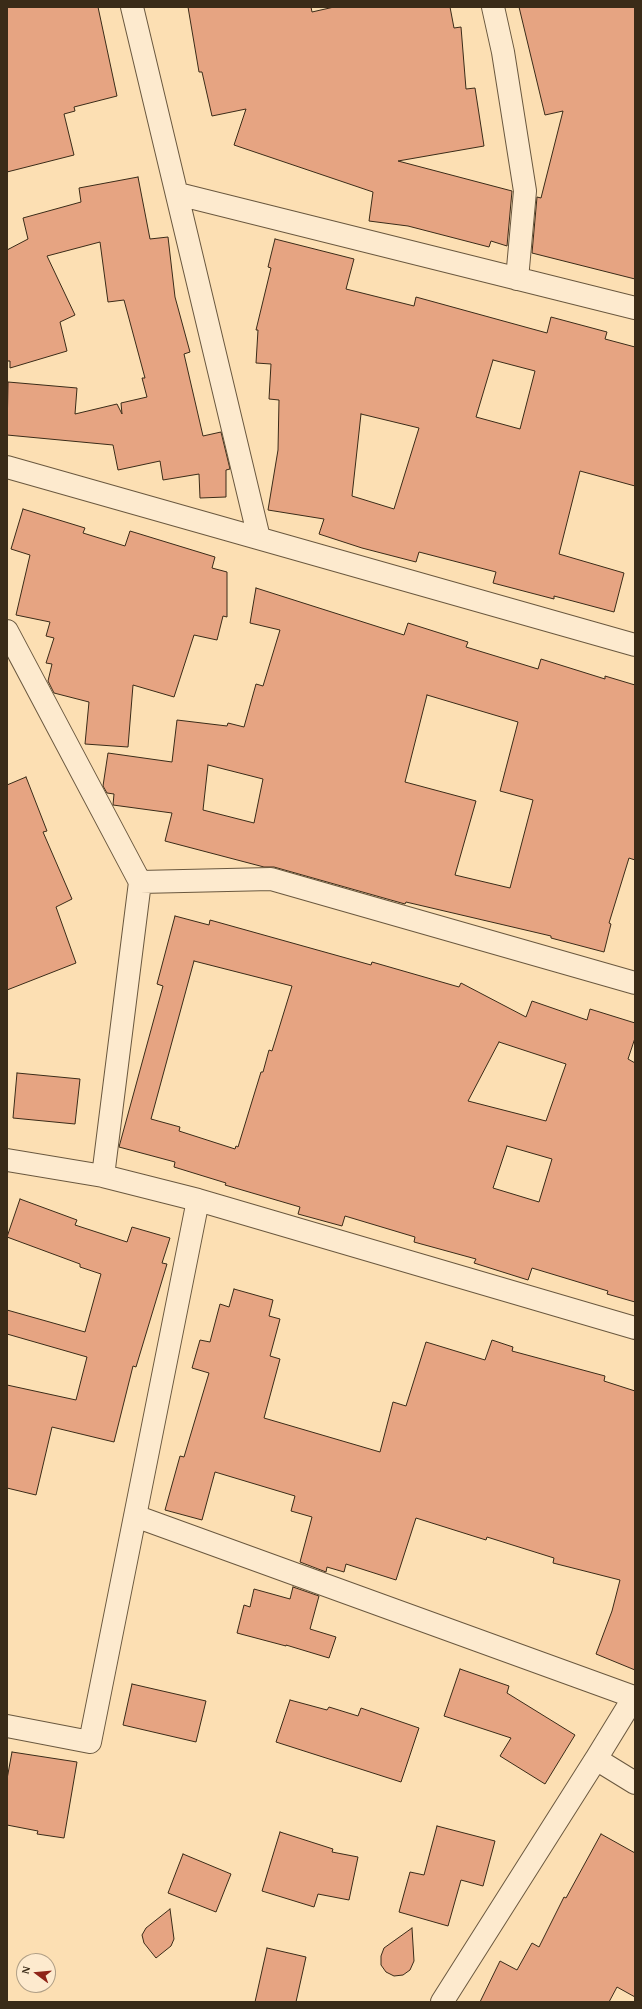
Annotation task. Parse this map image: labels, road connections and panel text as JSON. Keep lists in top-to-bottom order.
{
  "north": "left"
}
